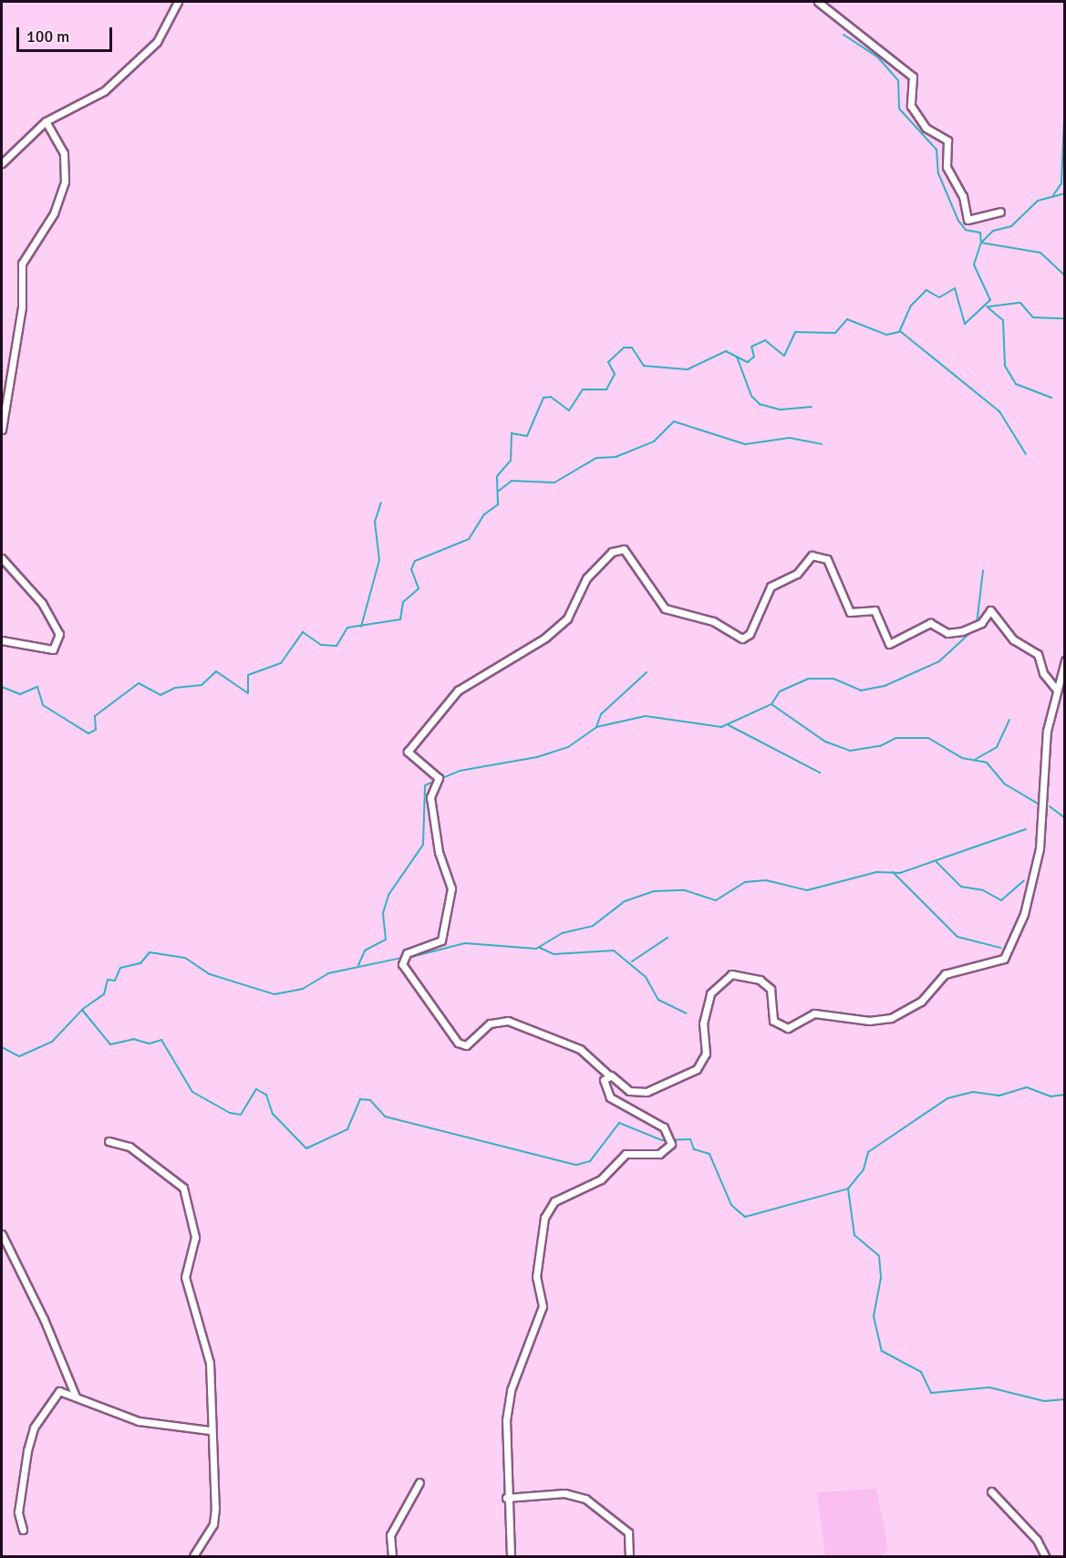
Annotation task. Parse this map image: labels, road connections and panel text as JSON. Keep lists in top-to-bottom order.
{
  "scale_bar": "100 m"
}
